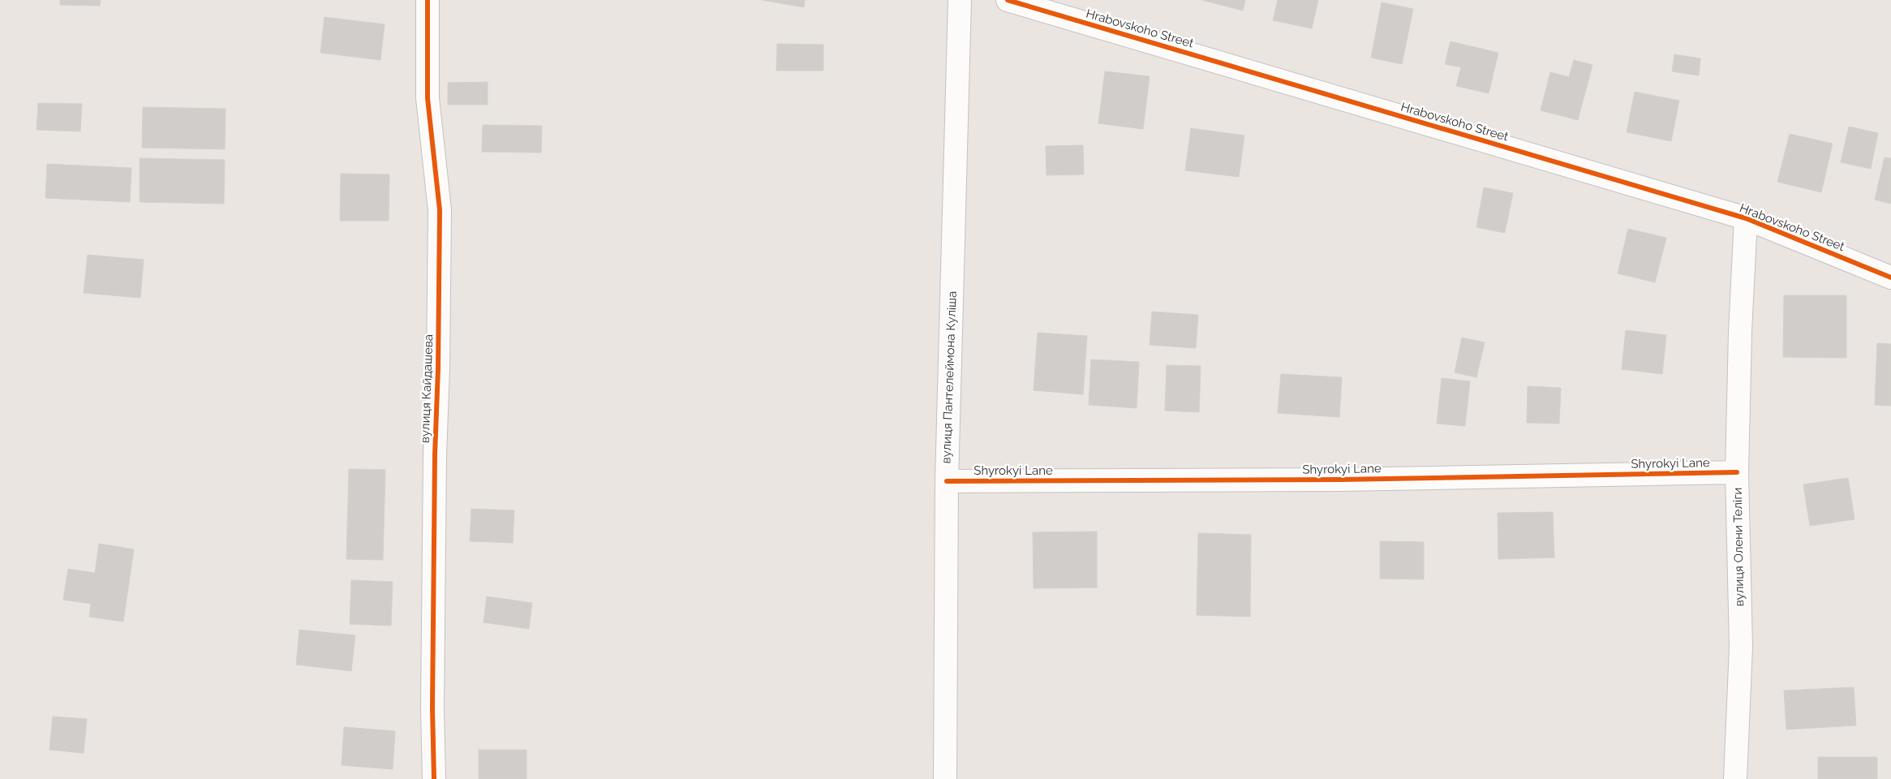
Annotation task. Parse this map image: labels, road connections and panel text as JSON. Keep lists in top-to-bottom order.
{
  "streets": {
    "street": [
      "Hrabovskoho Street",
      "вулиця Пантелеймона Куліша",
      "вулиця Кайдашева",
      "Shyrokyi Lane",
      "вулиця Олени Теліги"
    ]
  },
  "crossings": [
    ["Hrabovskoho Street", "вулиця Олени Теліги"],
    ["вулиця Пантелеймона Куліша", "Shyrokyi Lane"],
    ["Shyrokyi Lane", "вулиця Олени Теліги"]
  ]
}
